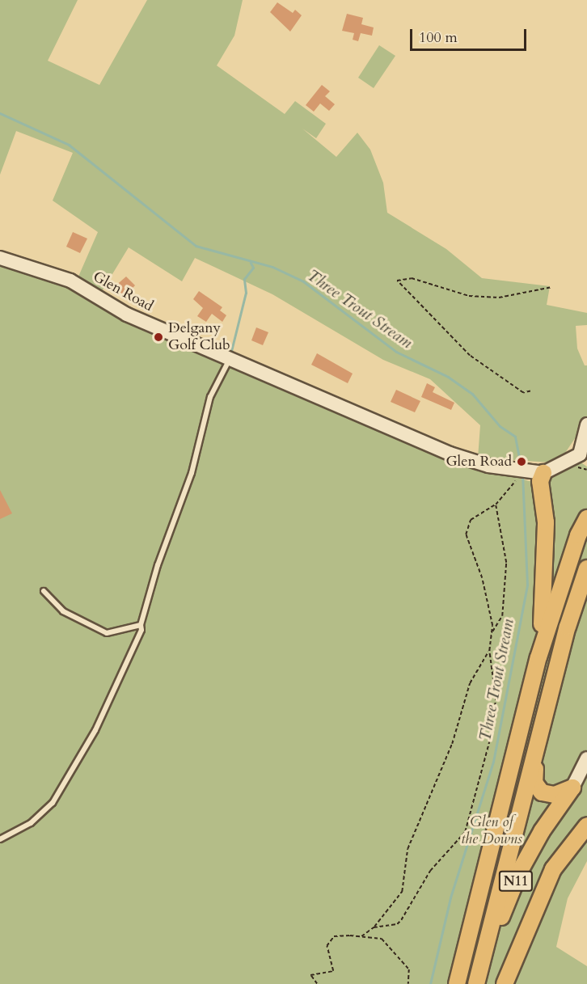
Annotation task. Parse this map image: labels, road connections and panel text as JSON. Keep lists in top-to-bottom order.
{
  "streets": {
    "highway": ["N11"],
    "main road": ["Glen Road"]
  },
  "crossings": [
    ["Glen Road", "N11"]
  ],
  "water": ["Three Trout Stream"],
  "parks": ["Glen of the Downs"],
  "places": ["Delgany Golf Club", "Glen Road"],
  "scale_bar": "100 m"
}
